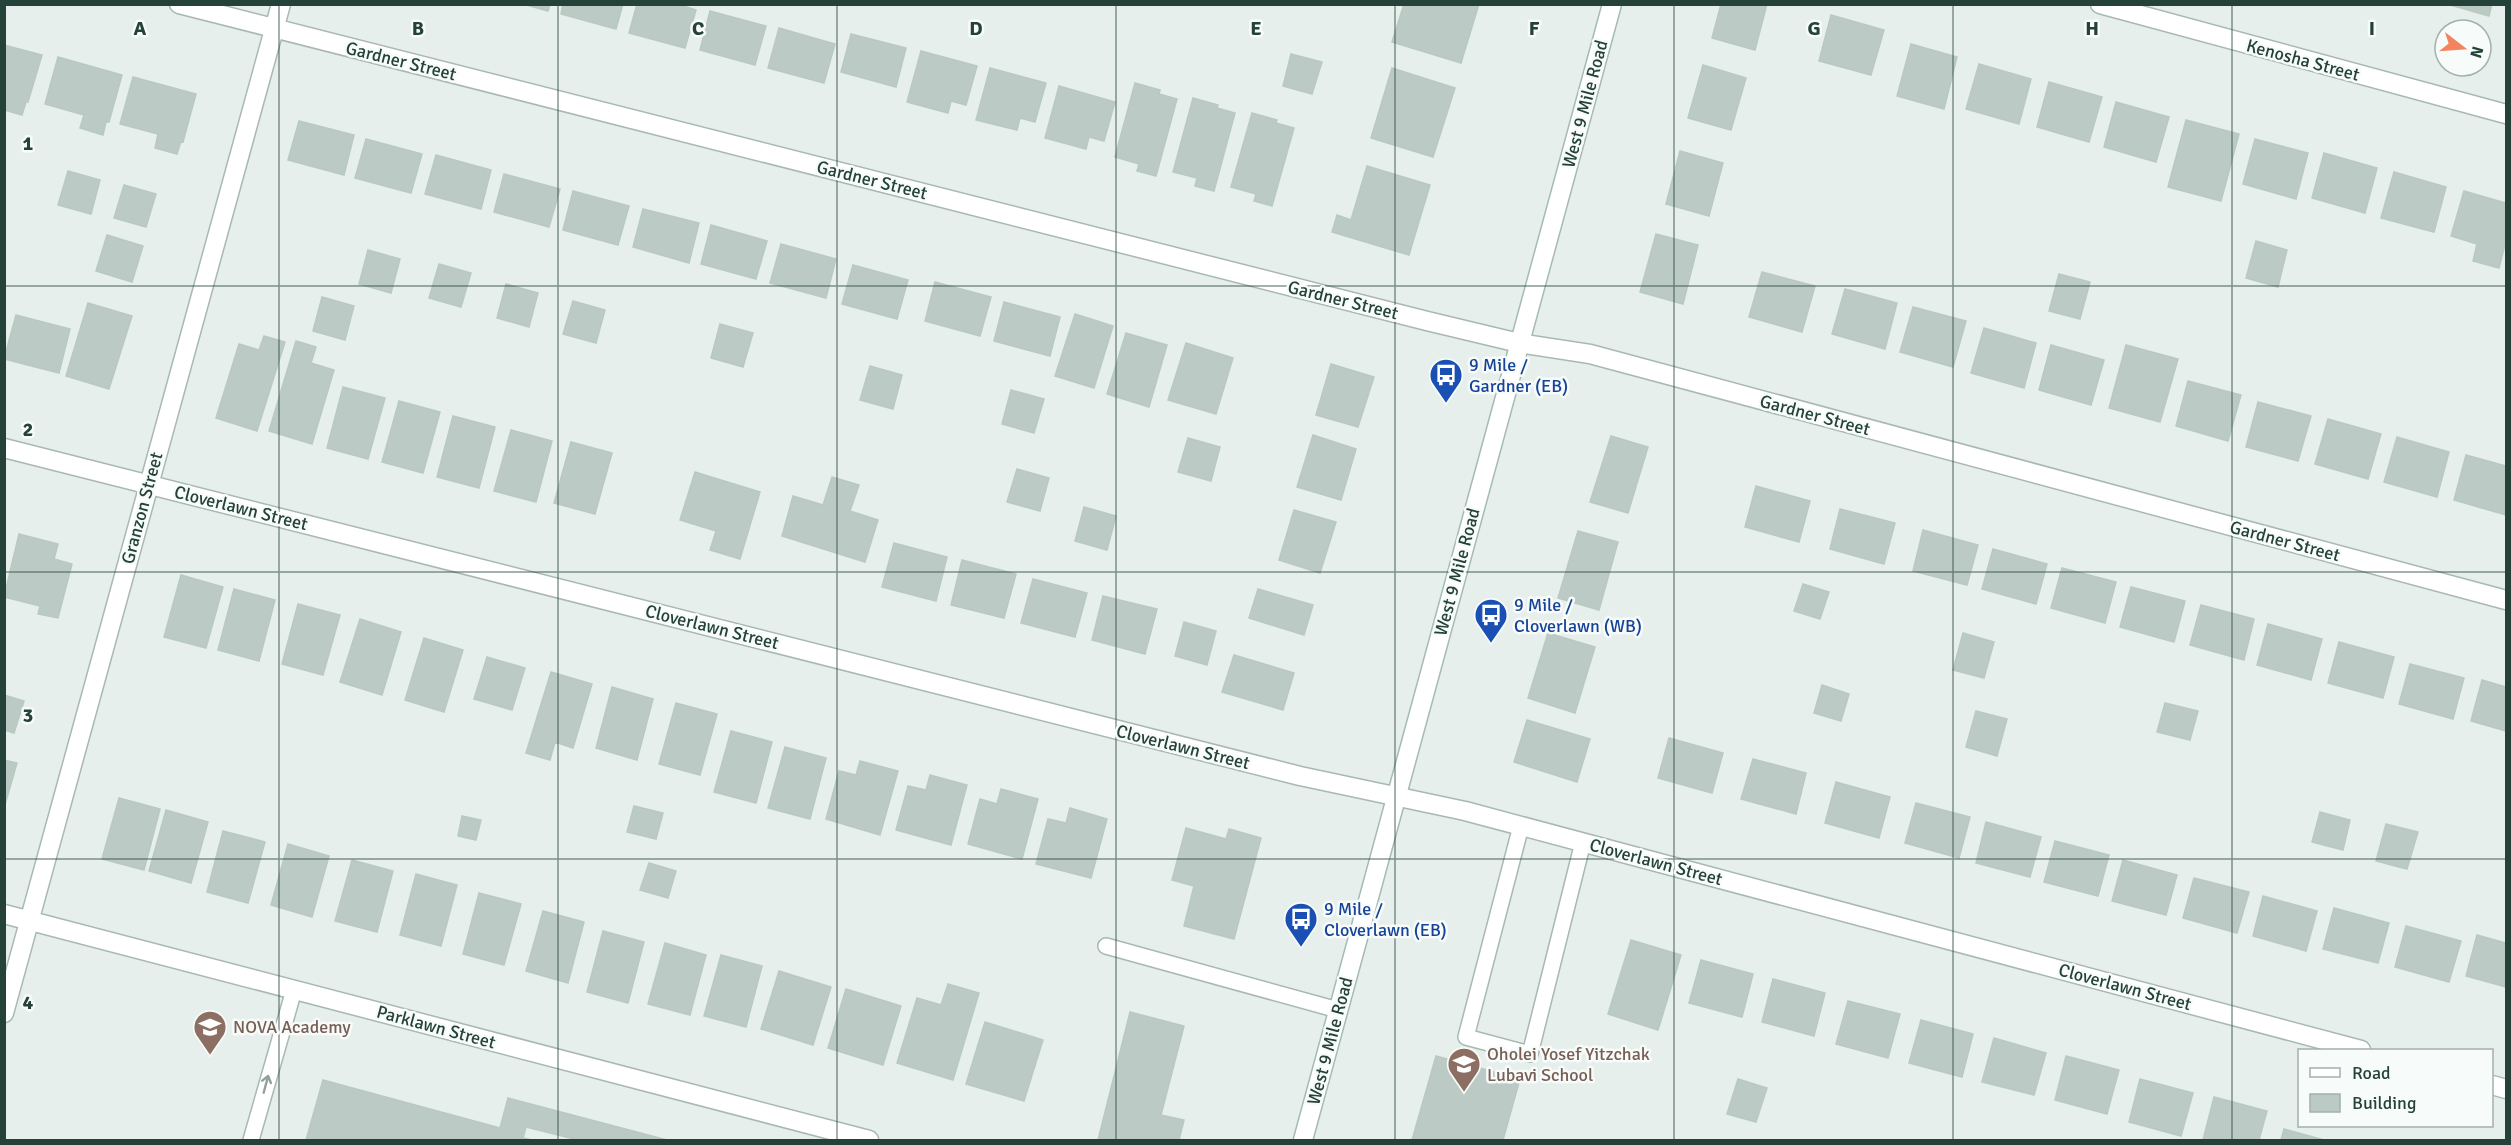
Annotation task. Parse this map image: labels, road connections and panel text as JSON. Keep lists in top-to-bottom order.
{
  "streets": {
    "street": [
      "Kenosha Street",
      "Gardner Street",
      "West 9 Mile Road",
      "Granzon Street",
      "Cloverlawn Street",
      "Parklawn Street"
    ]
  },
  "crossings": [
    ["Gardner Street", "West 9 Mile Road"],
    ["Gardner Street", "Granzon Street"],
    ["West 9 Mile Road", "Cloverlawn Street"],
    ["Granzon Street", "Cloverlawn Street"],
    ["Granzon Street", "Parklawn Street"]
  ],
  "places": {
    "bus stop": ["9 Mile / Gardner (EB)", "9 Mile / Cloverlawn (WB)", "9 Mile / Cloverlawn (EB)"],
    "school or university": ["NOVA Academy", "Oholei Yosef Yitzchak Lubavi School"]
  },
  "legend": ["Road", "Building"],
  "north": "right",
  "grid": {
    "columns": [
      "A",
      "B",
      "C",
      "D",
      "E",
      "F",
      "G",
      "H",
      "I"
    ],
    "rows": [
      "1",
      "2",
      "3",
      "4"
    ]
  }
}
